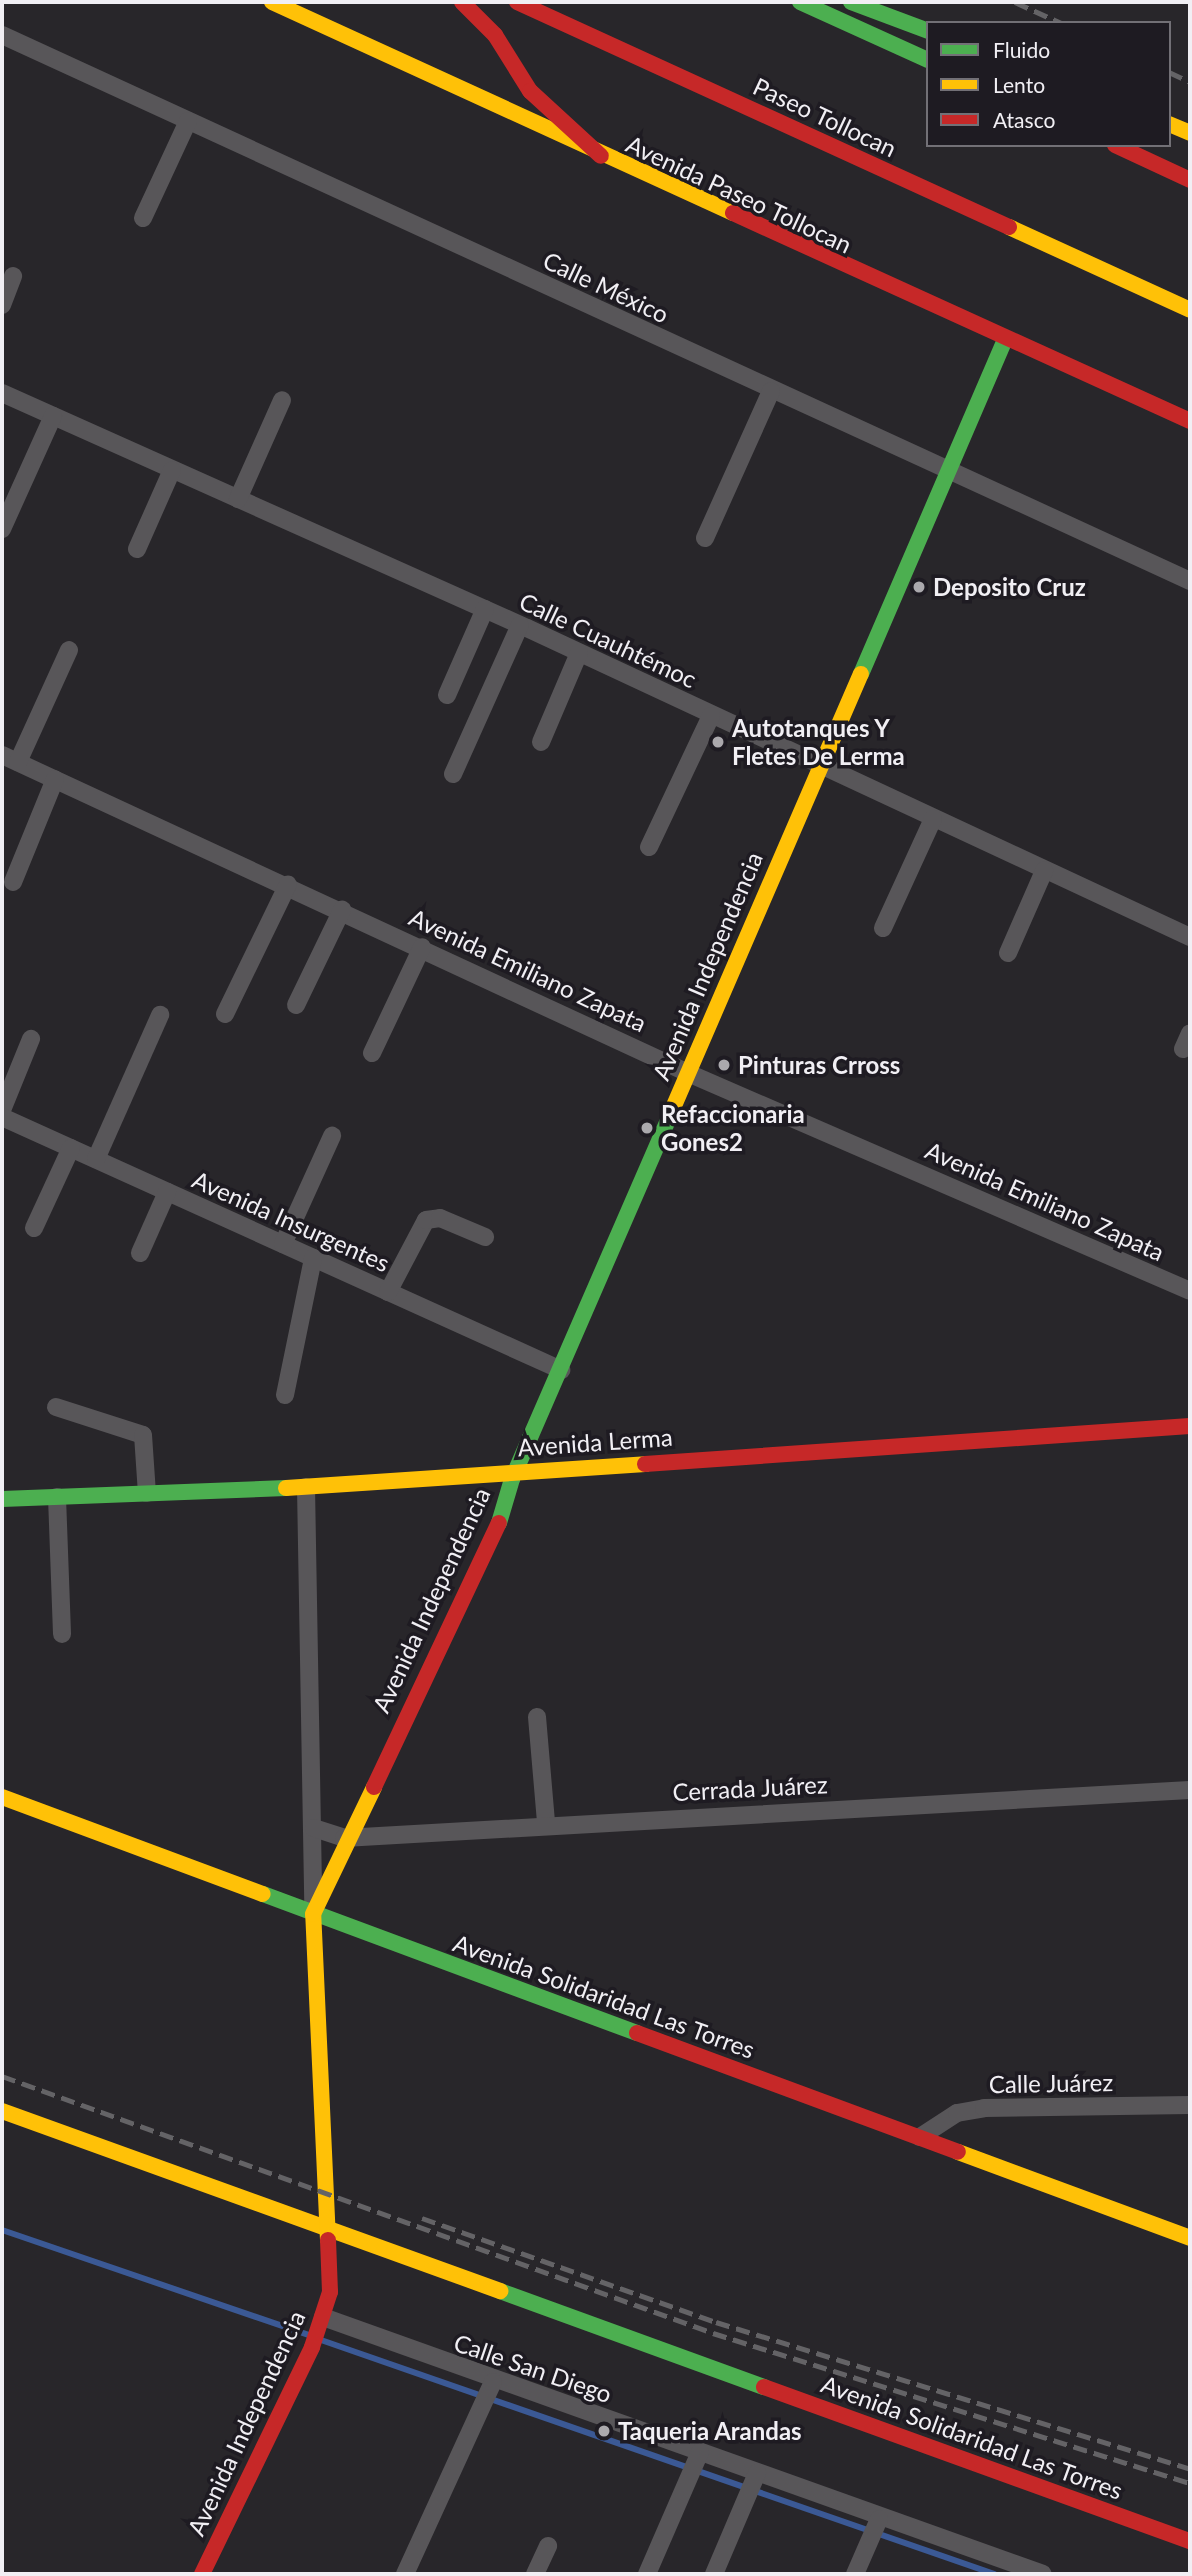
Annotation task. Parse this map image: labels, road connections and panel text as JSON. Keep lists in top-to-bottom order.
{
  "streets": {
    "main road": [
      "Paseo Tollocan",
      "Avenida Paseo Tollocan",
      "Avenida Independencia",
      "Avenida Lerma",
      "Avenida Solidaridad Las Torres"
    ],
    "street": [
      "Calle México",
      "Calle Cuauhtémoc",
      "Avenida Emiliano Zapata",
      "Avenida Insurgentes",
      "Cerrada Juárez",
      "Calle Juárez",
      "Calle San Diego"
    ]
  },
  "crossings": [
    ["Avenida Paseo Tollocan", "Avenida Independencia"],
    ["Calle México", "Avenida Independencia"],
    ["Calle Cuauhtémoc", "Avenida Independencia"],
    ["Avenida Independencia", "Avenida Emiliano Zapata"],
    ["Avenida Independencia", "Avenida Insurgentes"],
    ["Avenida Independencia", "Avenida Lerma"],
    ["Avenida Independencia", "Cerrada Juárez"],
    ["Avenida Independencia", "Avenida Solidaridad Las Torres"],
    ["Avenida Independencia", "Calle San Diego"],
    ["Avenida Solidaridad Las Torres", "Calle Juárez"]
  ],
  "places": [
    "Deposito Cruz",
    "Autotanques Y Fletes De Lerma",
    "Pinturas Crross",
    "Refaccionaria Gones2",
    "Taqueria Arandas"
  ],
  "legend": ["Fluido", "Lento", "Atasco"]
}
